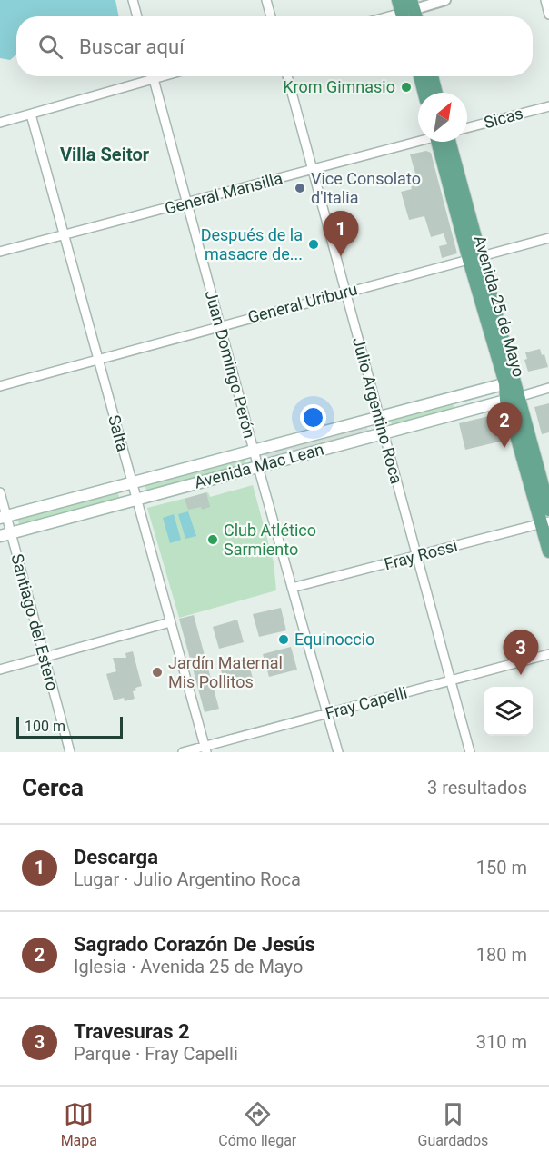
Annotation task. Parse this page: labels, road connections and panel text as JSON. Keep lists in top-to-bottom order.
{
  "streets": {
    "main road": ["Avenida 25 de Mayo", "Avenida Mac Lean"],
    "street": [
      "Sicas",
      "General Mansilla",
      "General Uriburu",
      "Juan Domingo Perón",
      "Julio Argentino Roca",
      "Salta",
      "Fray Rossi",
      "Santiago del Estero",
      "Fray Capelli"
    ]
  },
  "crossings": [
    ["General Mansilla", "Juan Domingo Perón"],
    ["General Mansilla", "Julio Argentino Roca"],
    ["General Mansilla", "Salta"],
    ["General Uriburu", "Avenida 25 de Mayo"],
    ["General Uriburu", "Juan Domingo Perón"],
    ["General Uriburu", "Julio Argentino Roca"],
    ["General Uriburu", "Salta"],
    ["Avenida 25 de Mayo", "Avenida Mac Lean"],
    ["Avenida 25 de Mayo", "Fray Rossi"],
    ["Juan Domingo Perón", "Avenida Mac Lean"],
    ["Juan Domingo Perón", "Fray Rossi"],
    ["Juan Domingo Perón", "Fray Capelli"],
    ["Julio Argentino Roca", "Avenida Mac Lean"],
    ["Julio Argentino Roca", "Fray Rossi"],
    ["Julio Argentino Roca", "Fray Capelli"],
    ["Salta", "Avenida Mac Lean"],
    ["Salta", "Fray Capelli"],
    ["Avenida Mac Lean", "Santiago del Estero"]
  ],
  "districts": ["Villa Seitor"],
  "places": [
    "Krom Gimnasio",
    "Vice Consolato d'Italia",
    "Después de la masacre de...",
    "Club Atlético Sarmiento",
    "Equinoccio",
    "Jardín Maternal Mis Pollitos"
  ],
  "scale_bar": "100 m",
  "north": "top right",
  "page": {
    "search": "Buscar aquí",
    "pins": ["1", "2", "3"],
    "scale": "100 m",
    "heading": ["Cerca", "3 resultados"],
    "list": [
      {
        "mark": "1",
        "name": "Descarga",
        "note": "Lugar · Julio Argentino Roca",
        "value": "150 m"
      },
      {
        "mark": "2",
        "name": "Sagrado Corazón De Jesús",
        "note": "Iglesia · Avenida 25 de Mayo",
        "value": "180 m"
      },
      {
        "mark": "3",
        "name": "Travesuras 2",
        "note": "Parque · Fray Capelli",
        "value": "310 m"
      }
    ],
    "nav": ["Mapa", "Cómo llegar", "Guardados"]
  }
}
